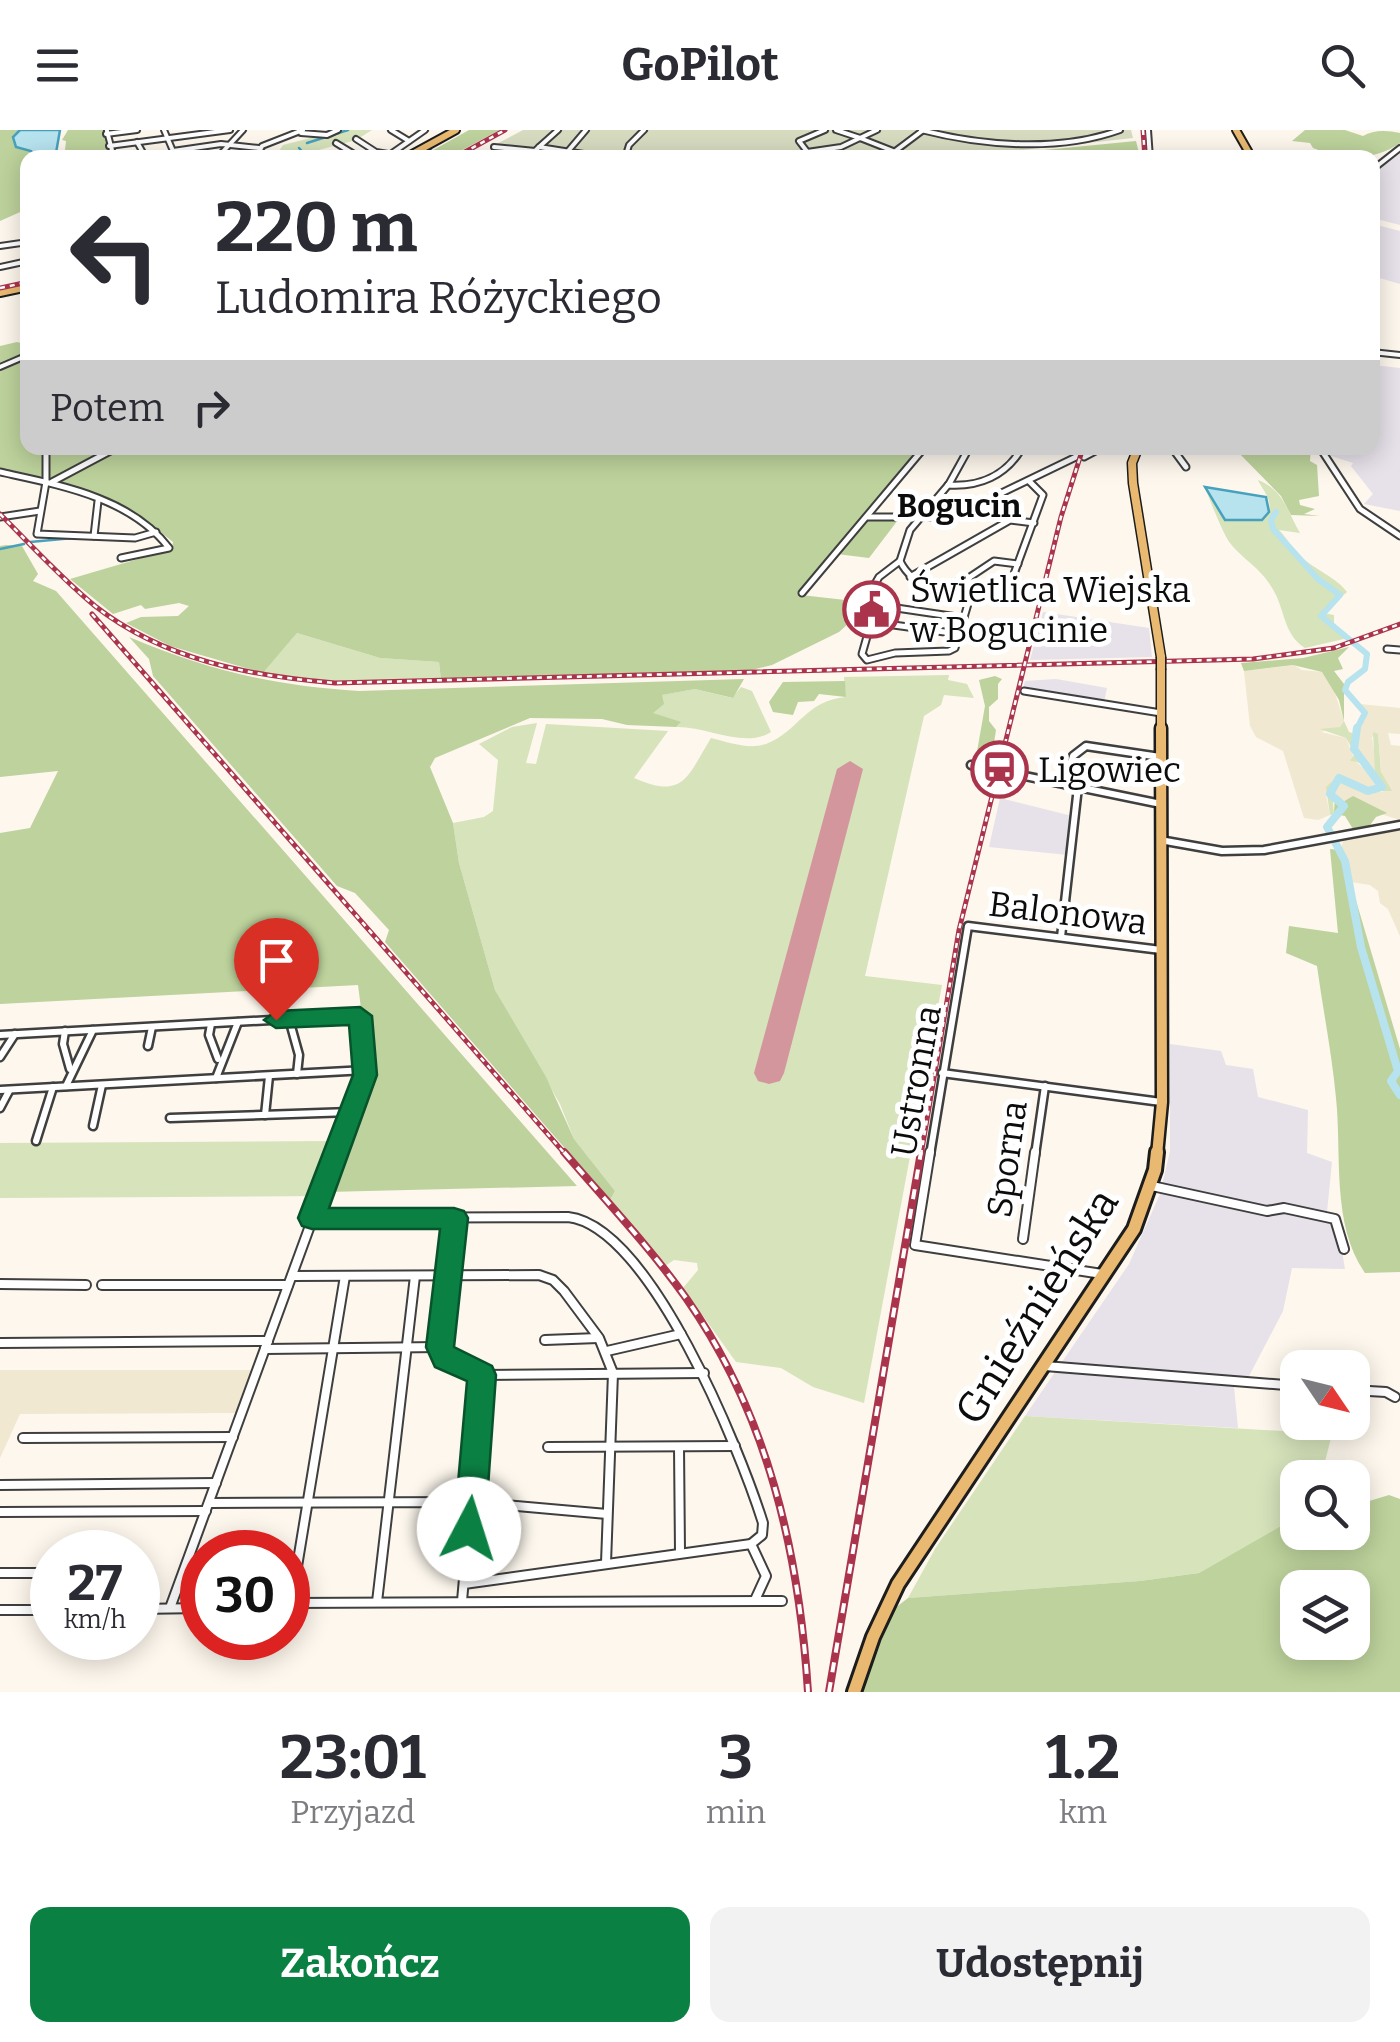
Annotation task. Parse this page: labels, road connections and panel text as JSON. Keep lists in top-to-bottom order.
{
  "streets": {
    "main road": ["Gnieźnieńska"],
    "street": ["Balonowa", "Ustronna", "Sporna"]
  },
  "crossings": [
    ["Balonowa", "Ustronna"],
    ["Balonowa", "Gnieźnieńska"],
    ["Ustronna", "Gnieźnieńska"]
  ],
  "districts": ["Bogucin"],
  "places": {
    "public building": ["Świetlica Wiejska w Bogucinie"],
    "station": ["Ligowiec"]
  },
  "north": "bottom right",
  "page": {
    "header": "GoPilot",
    "turn": ["220 m", "Ludomira Różyckiego"],
    "then": "Potem",
    "speed": "27 km/h",
    "limit": "30",
    "eta": [
      "23:01",
      "Przyjazd",
      "3",
      "min",
      "1.2",
      "km"
    ],
    "buttons": ["Zakończ", "Udostępnij"]
  }
}
